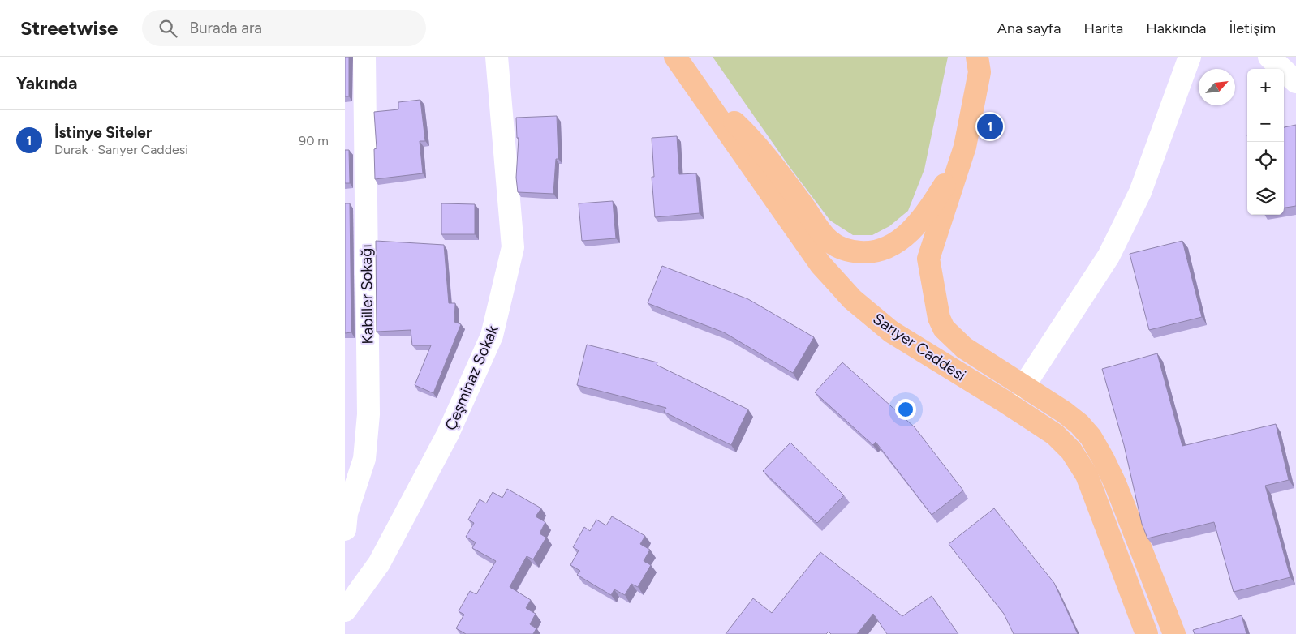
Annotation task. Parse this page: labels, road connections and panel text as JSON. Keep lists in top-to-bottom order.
{
  "streets": {
    "main road": ["Sarıyer Caddesi"],
    "street": ["Kabiller Sokağı", "Çeşminaz Sokak"]
  },
  "north": "top right",
  "page": {
    "header": "Streetwise",
    "search": "Burada ara",
    "nav": [
      "Ana sayfa",
      "Harita",
      "Hakkında",
      "İletişim"
    ],
    "heading": "Yakında",
    "map_buttons": ["+", "−"],
    "list": [
      {
        "mark": "1",
        "name": "İstinye Siteler",
        "note": "Durak · Sarıyer Caddesi",
        "value": "90 m"
      }
    ],
    "pins": "1"
  }
}
